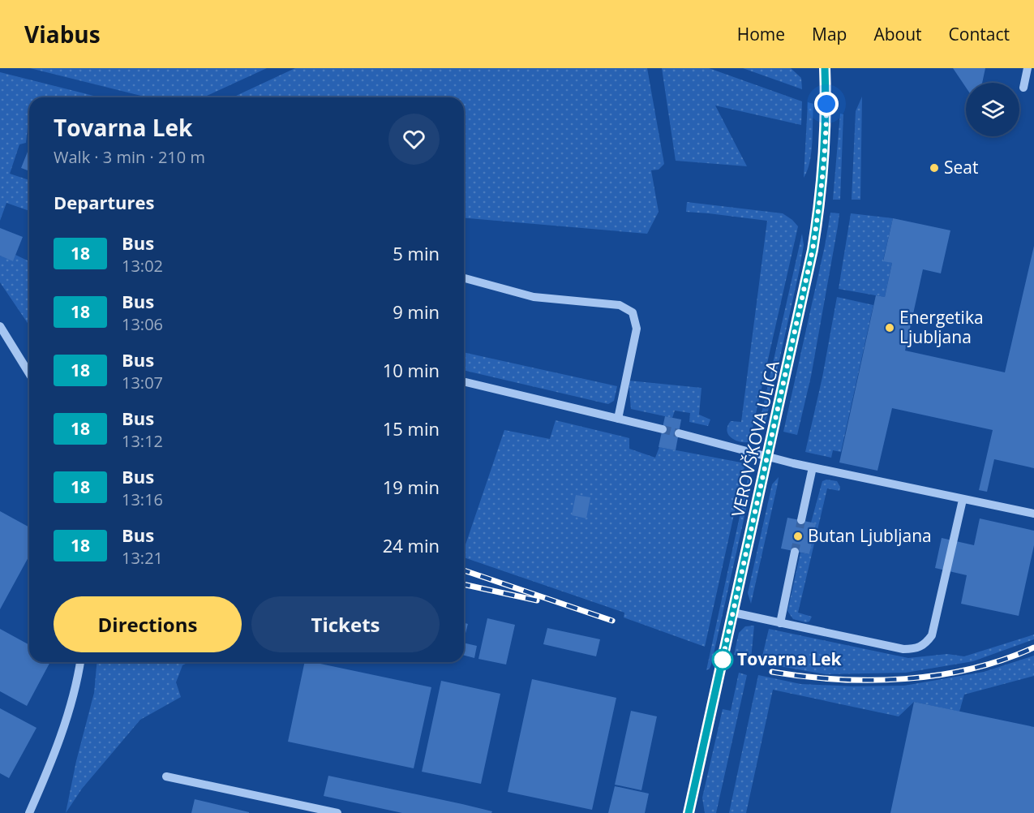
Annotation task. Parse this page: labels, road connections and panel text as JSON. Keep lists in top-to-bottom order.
{
  "streets": {
    "street": ["VEROVŠKOVA ULICA"]
  },
  "places": [
    "Seat",
    "Energetika Ljubljana",
    "Butan Ljubljana",
    "Tovarna Lek"
  ],
  "lines": ["bus line 18"],
  "page": {
    "header": "Viabus",
    "nav": [
      "Home",
      "Map",
      "About",
      "Contact"
    ],
    "heading": [
      ["Tovarna Lek", "Walk · 3 min · 210 m"],
      "Departures"
    ],
    "list": [
      {
        "mark": "18",
        "name": "Bus",
        "note": "13:02",
        "value": "5 min"
      },
      {
        "mark": "18",
        "name": "Bus",
        "note": "13:06",
        "value": "9 min"
      },
      {
        "mark": "18",
        "name": "Bus",
        "note": "13:07",
        "value": "10 min"
      },
      {
        "mark": "18",
        "name": "Bus",
        "note": "13:12",
        "value": "15 min"
      },
      {
        "mark": "18",
        "name": "Bus",
        "note": "13:16",
        "value": "19 min"
      },
      {
        "mark": "18",
        "name": "Bus",
        "note": "13:21",
        "value": "24 min"
      }
    ],
    "buttons": ["Directions", "Tickets"]
  }
}
